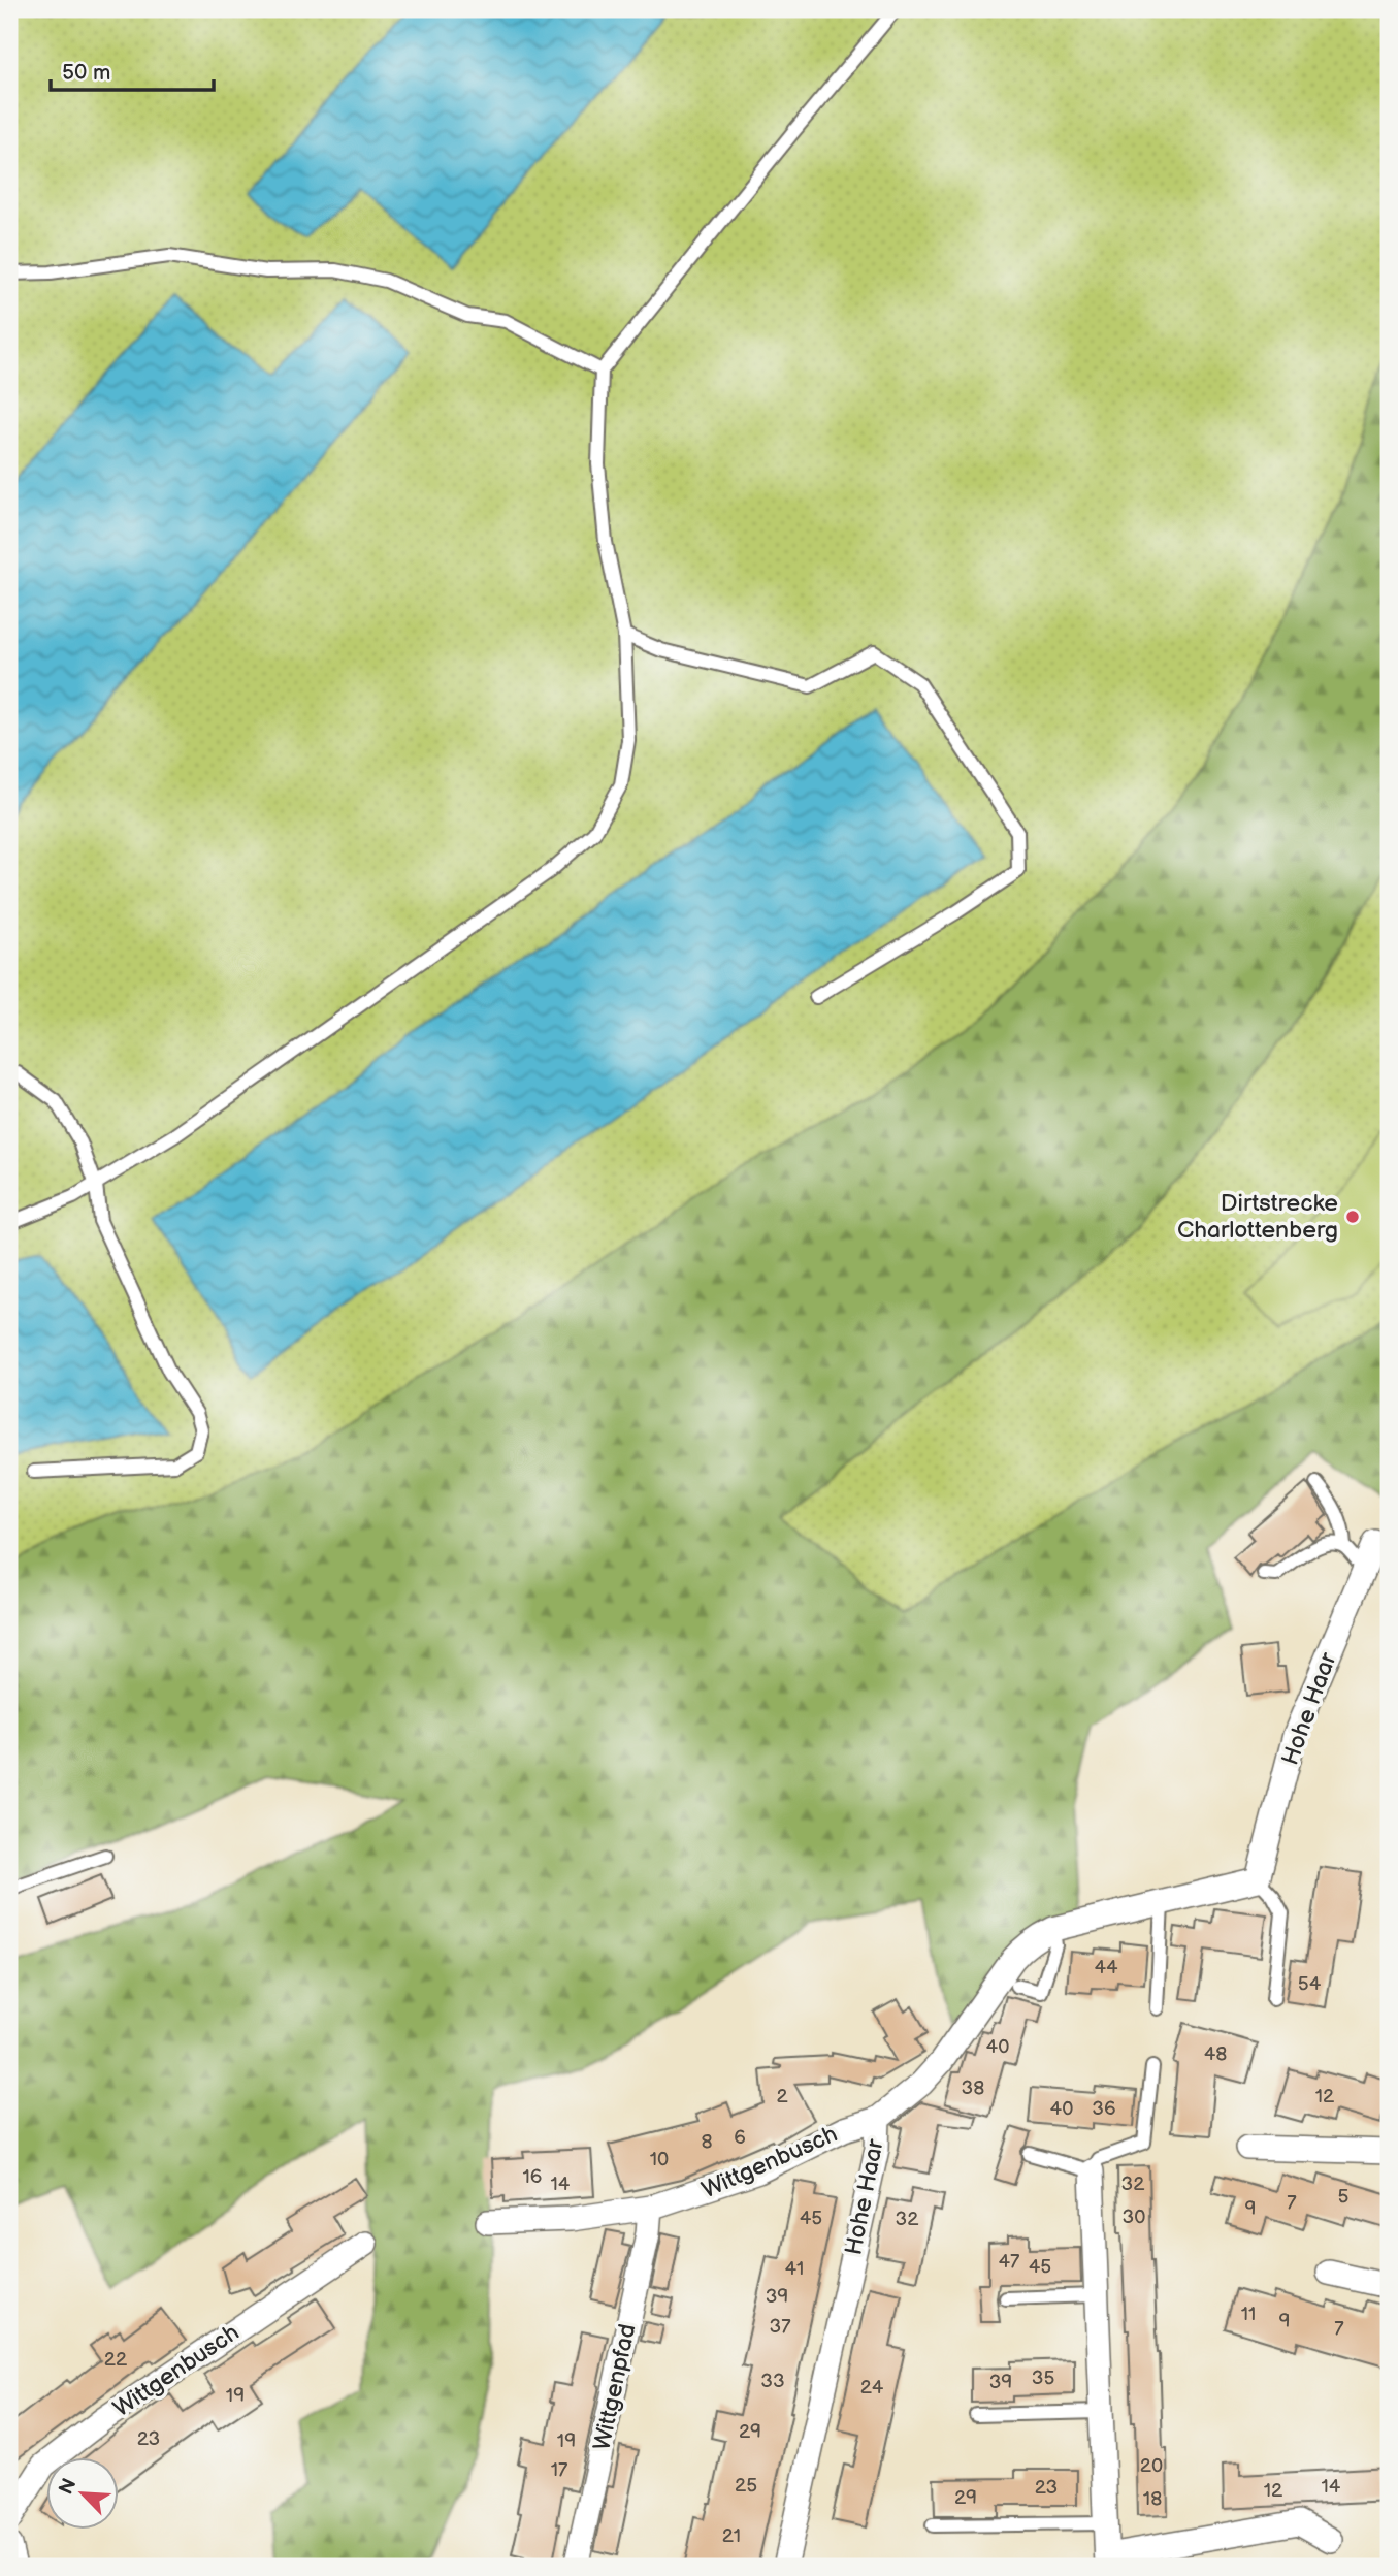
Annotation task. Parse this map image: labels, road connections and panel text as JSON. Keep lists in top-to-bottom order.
{
  "streets": {
    "street": ["Hohe Haar", "Wittgenbusch", "Wittgenpfad"]
  },
  "crossings": [
    ["Hohe Haar", "Wittgenbusch"],
    ["Wittgenbusch", "Wittgenpfad"]
  ],
  "places": ["Dirtstrecke Charlottenberg"],
  "house_numbers": [
    "44",
    "54",
    "40",
    "48",
    "38",
    "2",
    "12",
    "40",
    "36",
    "6",
    "8",
    "10",
    "16",
    "14",
    "32",
    "5",
    "7",
    "9",
    "30",
    "45",
    "32",
    "47",
    "45",
    "41",
    "39",
    "11",
    "9",
    "37",
    "7",
    "22",
    "35",
    "33",
    "39",
    "24",
    "19",
    "29",
    "23",
    "19",
    "20",
    "17",
    "25",
    "14",
    "23",
    "12",
    "29",
    "18",
    "21"
  ],
  "scale_bar": "50 m",
  "north": "top left"
}
